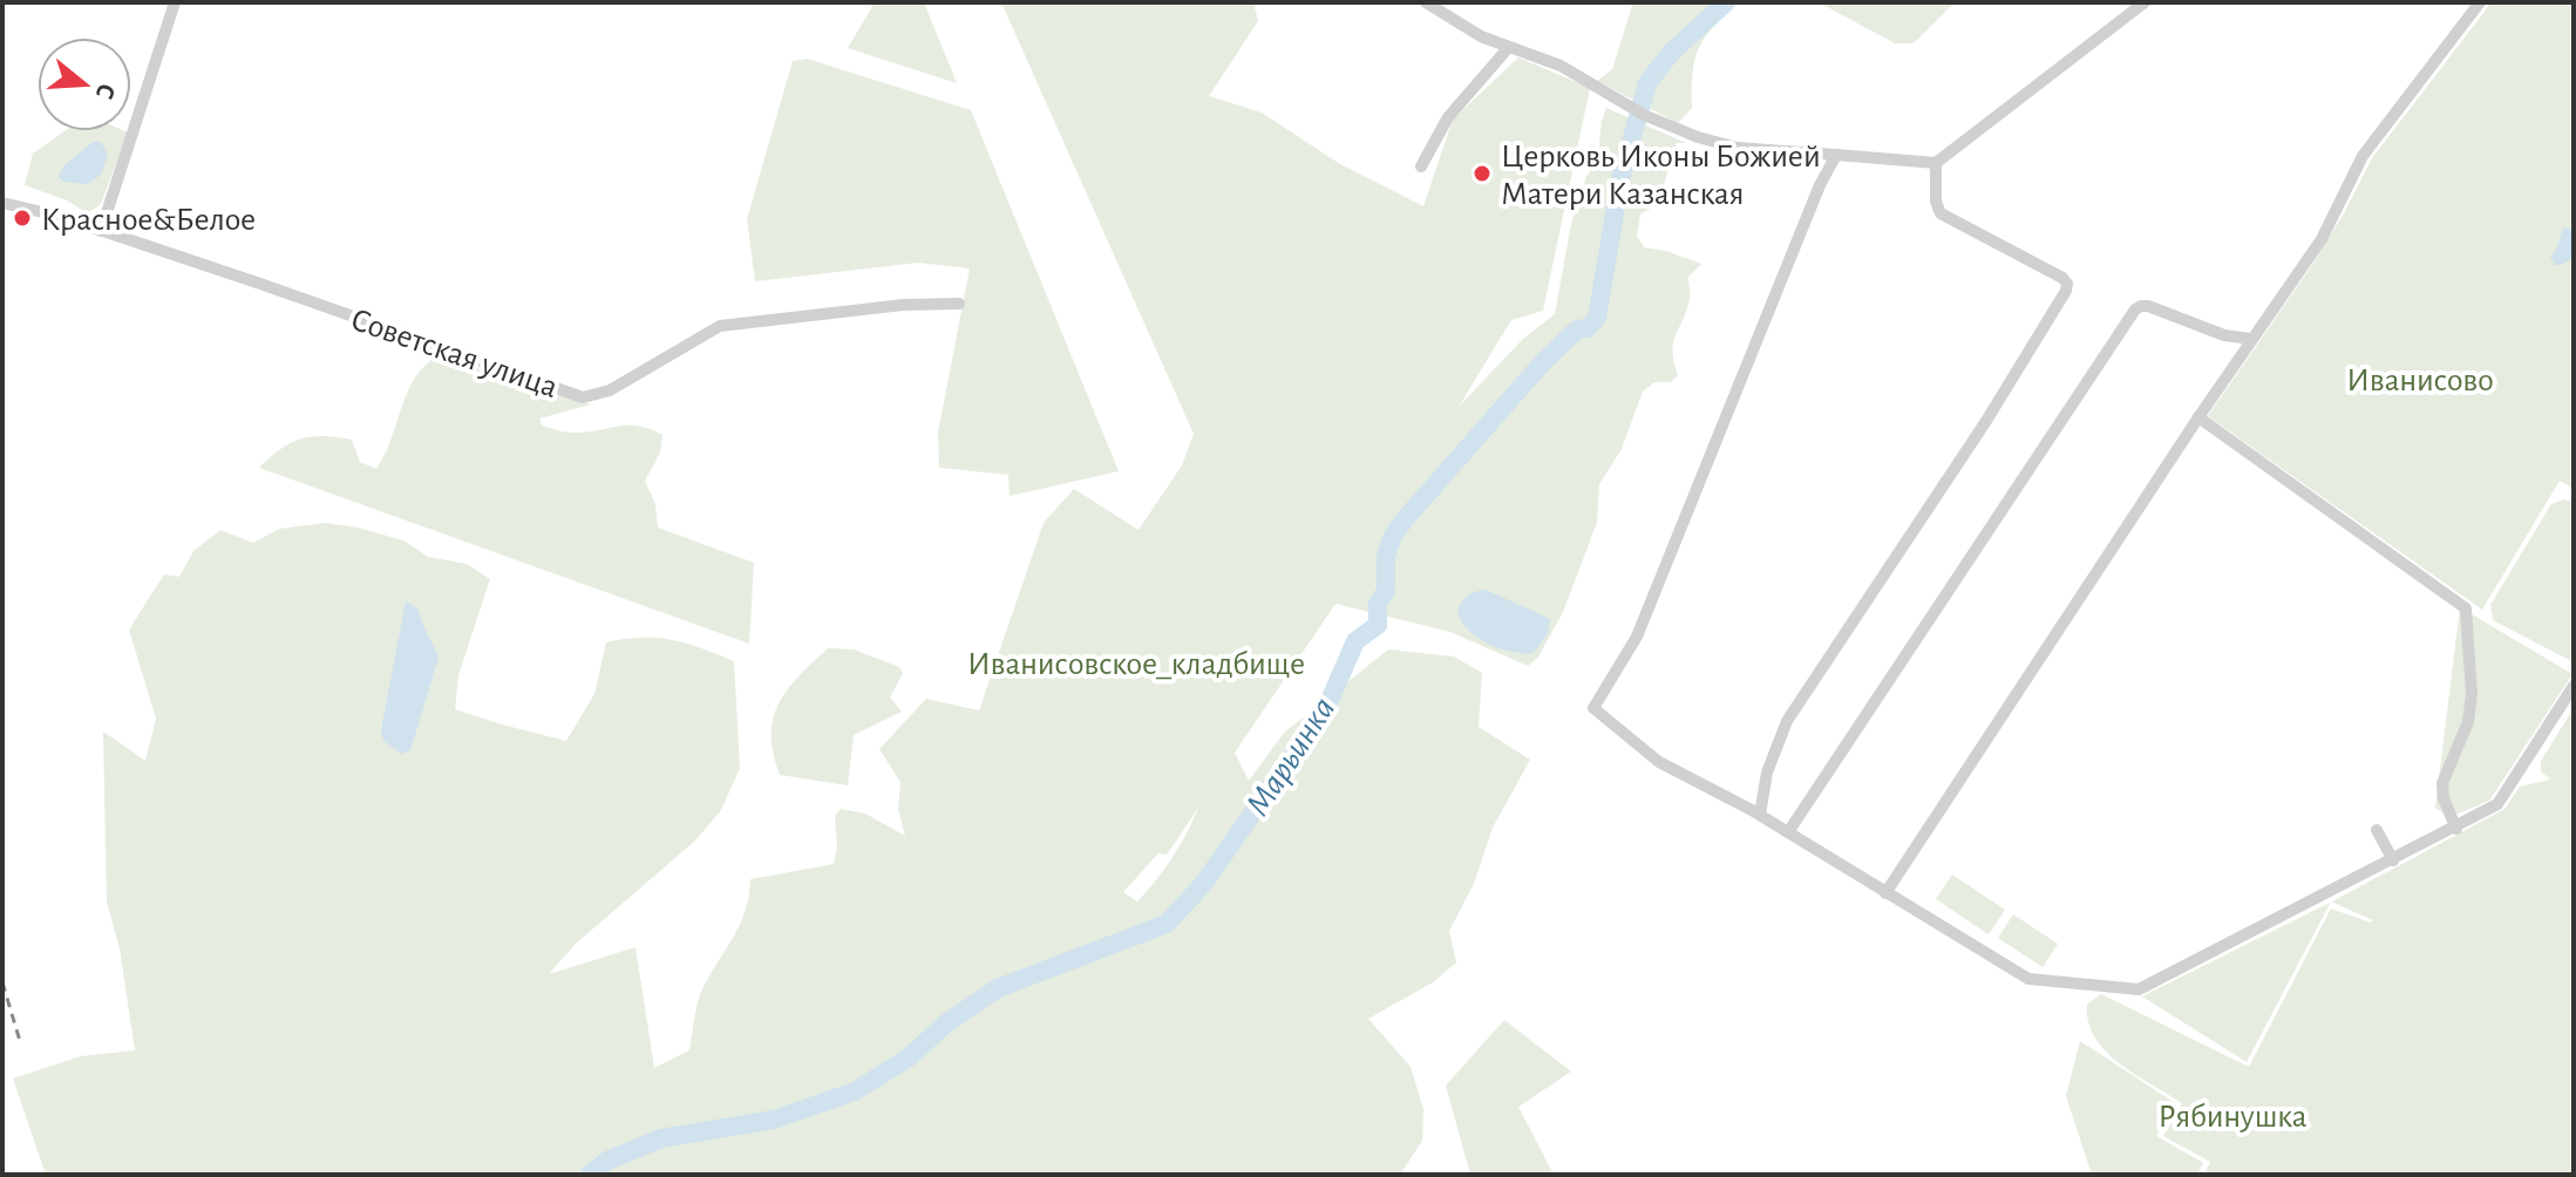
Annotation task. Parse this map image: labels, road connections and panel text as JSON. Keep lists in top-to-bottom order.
{
  "streets": {
    "street": ["Советская улица"]
  },
  "water": ["Марьинка"],
  "parks": ["Иванисово", "Иванисовское_кладбище", "Рябинушка"],
  "places": ["Церковь Иконы Божией Матери Казанская", "Красное&Белое"],
  "north": "right"
}
